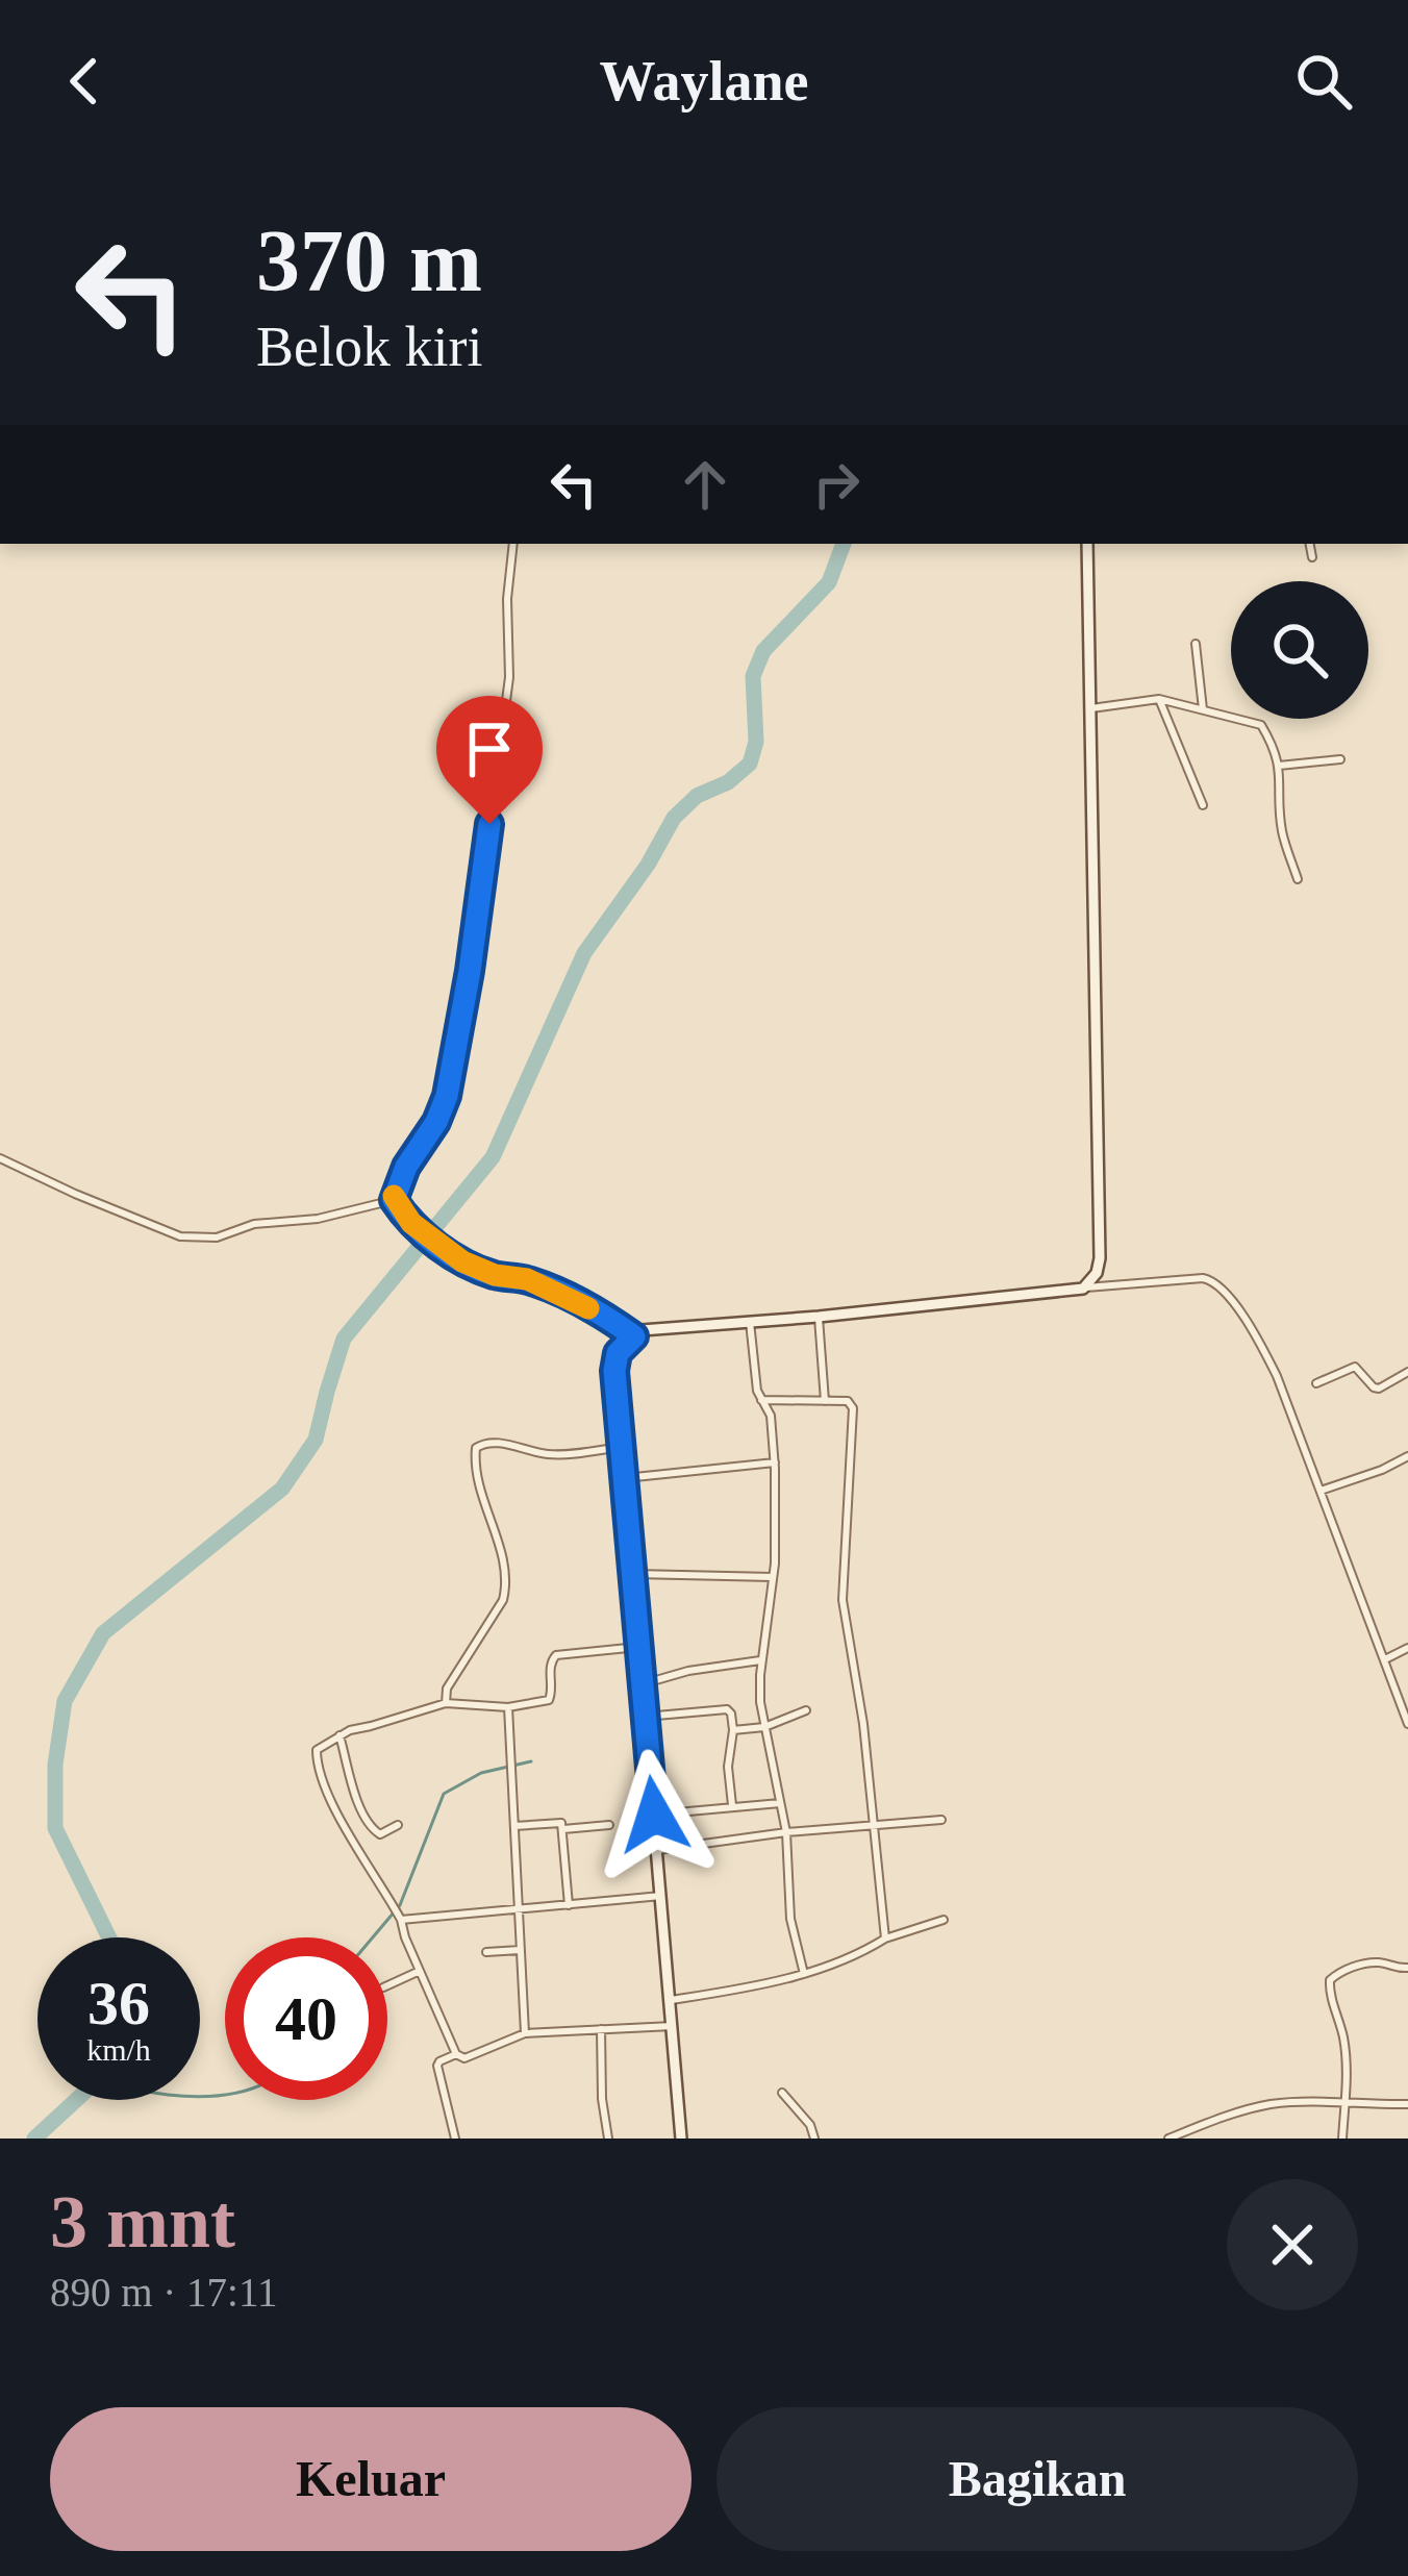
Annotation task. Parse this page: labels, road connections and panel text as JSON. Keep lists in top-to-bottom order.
{
  "page": {
    "header": "Waylane",
    "turn": ["370 m", "Belok kiri"],
    "speed": "36 km/h",
    "limit": "40",
    "heading": ["3 mnt", "890 m · 17:11"],
    "buttons": ["Keluar", "Bagikan"]
  }
}
